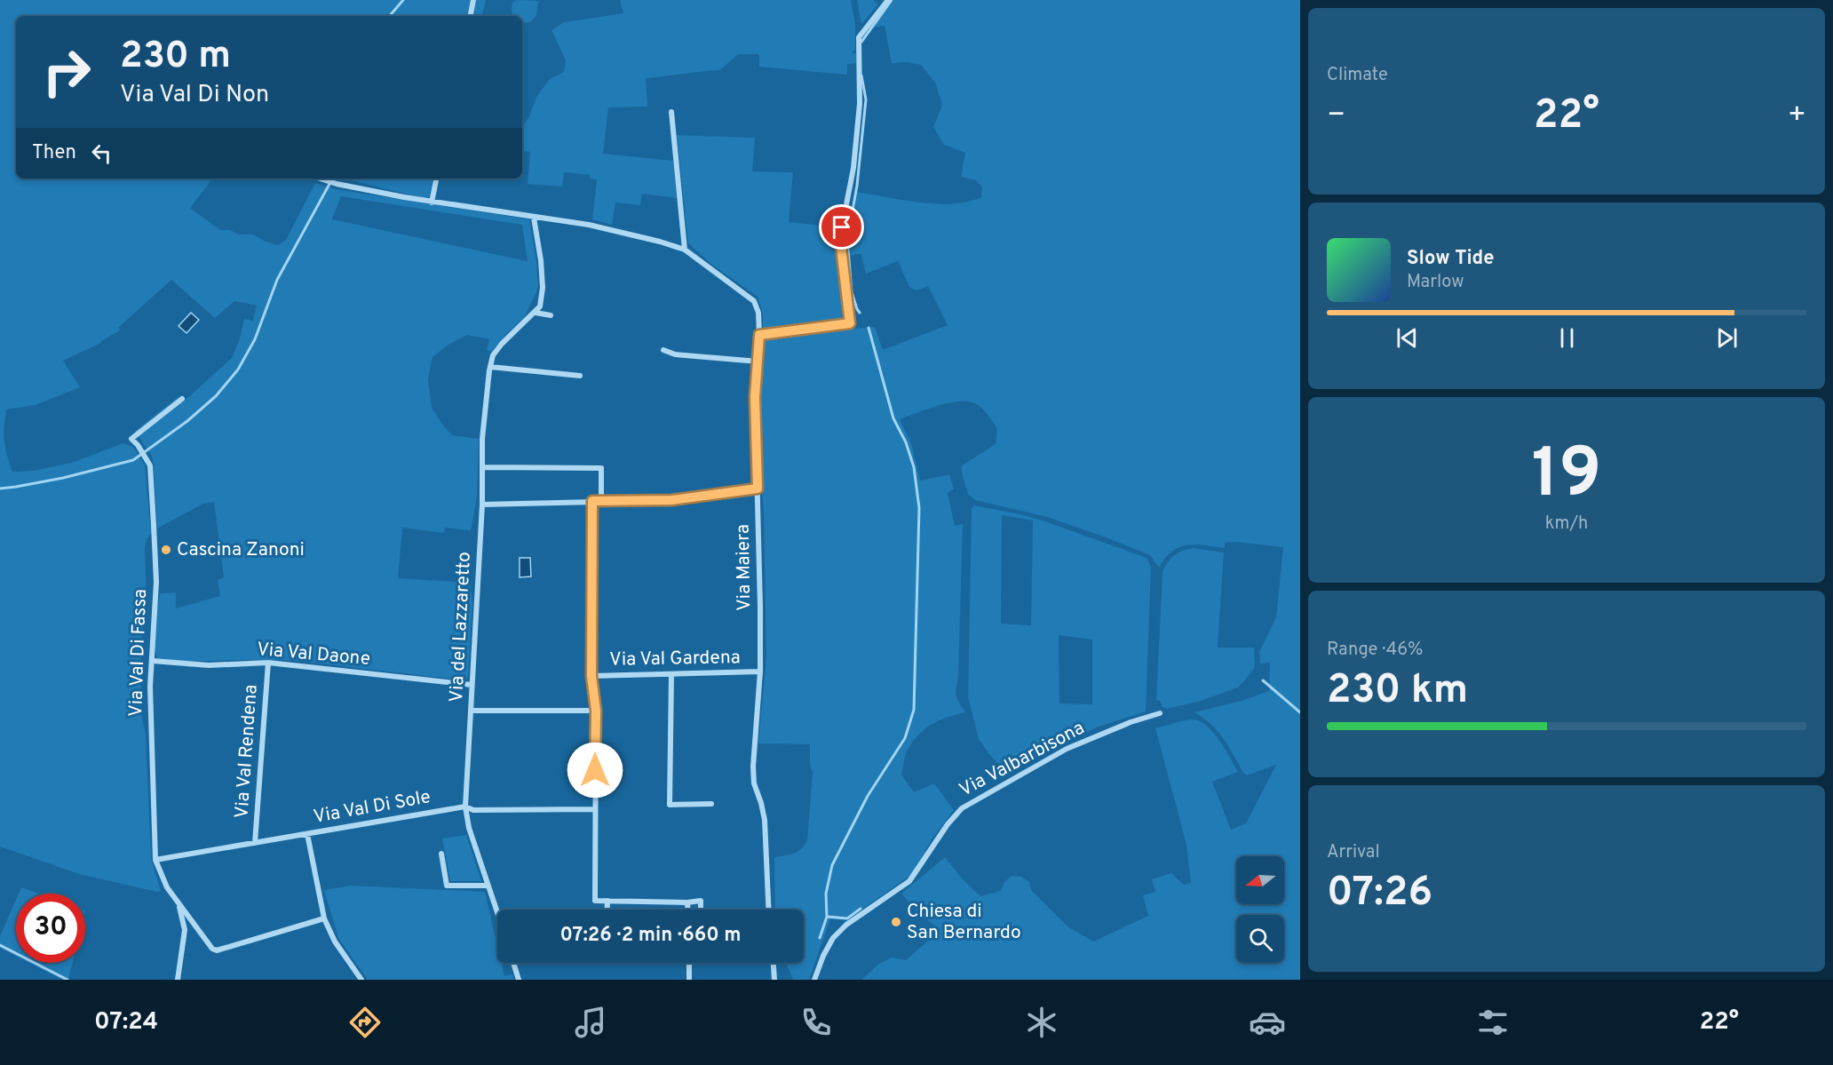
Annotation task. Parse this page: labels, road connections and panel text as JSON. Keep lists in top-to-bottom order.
{
  "streets": {
    "street": [
      "Via Maiera",
      "Via del Lazzaretto",
      "Via Val Di Fassa",
      "Via Val Daone",
      "Via Val Gardena",
      "Via Val Rendena",
      "Via Valbarbisona",
      "Via Val Di Sole"
    ]
  },
  "crossings": [
    ["Via Maiera", "Via Val Gardena"],
    ["Via del Lazzaretto", "Via Val Daone"],
    ["Via del Lazzaretto", "Via Val Di Sole"],
    ["Via Val Di Fassa", "Via Val Daone"],
    ["Via Val Di Fassa", "Via Val Di Sole"],
    ["Via Val Daone", "Via Val Rendena"],
    ["Via Val Rendena", "Via Val Di Sole"]
  ],
  "places": ["Cascina Zanoni", "Chiesa di San Bernardo"],
  "north": "left",
  "page": {
    "tile": [
      "Climate",
      ["19", "km/h"],
      ["Range · 46%", "230 km"],
      ["Arrival", "07:26"]
    ],
    "turn": ["230 m", "Via Val Di Non"],
    "heat": ["−", "22°", "+"],
    "then": "Then",
    "song": ["Slow Tide", "Marlow"],
    "limit": "30",
    "trip": "07:26 · 2 min · 660 m",
    "tabs": ["07:24", "22°"]
  }
}
